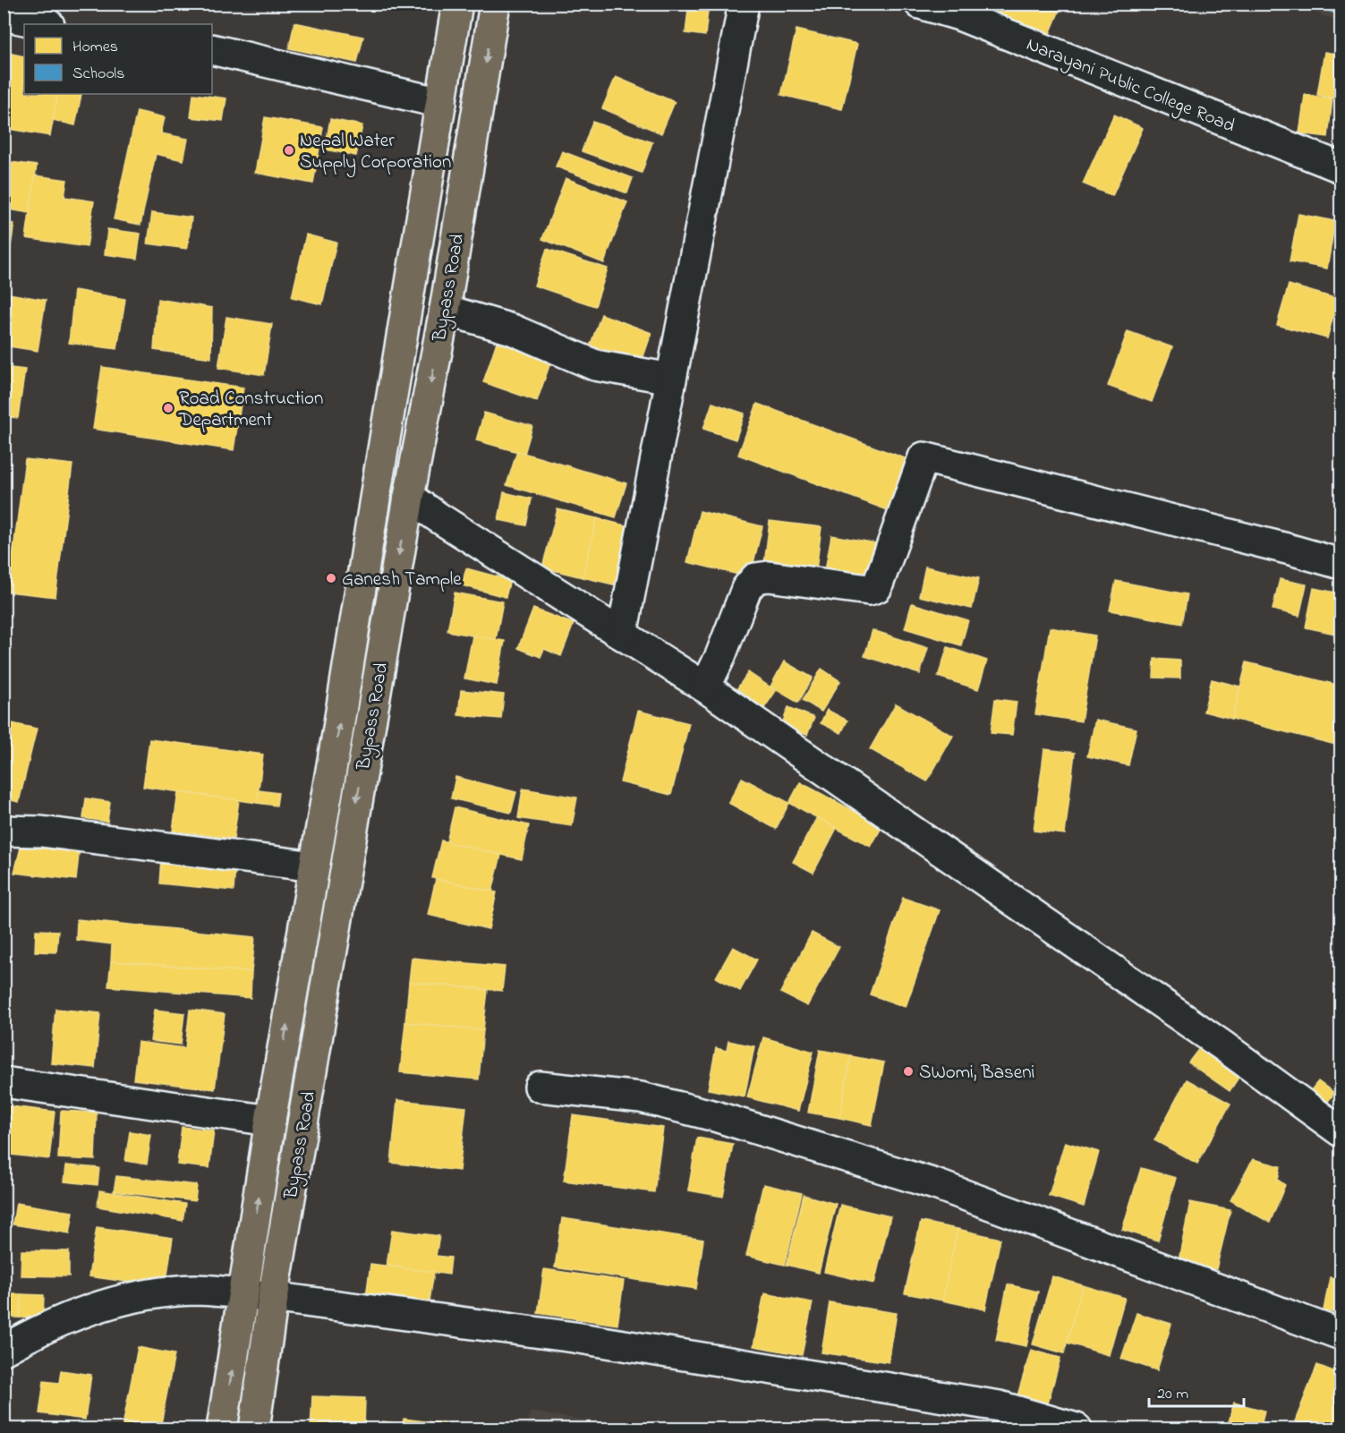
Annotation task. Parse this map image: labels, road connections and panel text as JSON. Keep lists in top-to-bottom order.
{
  "streets": {
    "highway": ["Bypass Road"],
    "street": ["Narayani Public College Road"]
  },
  "places": [
    "Nepal Water Supply Corporation",
    "Road Construction Department",
    "Ganesh Tample",
    "SWomi, Baseni"
  ],
  "legend": ["Homes", "Schools"],
  "scale_bar": "20 m"
}
